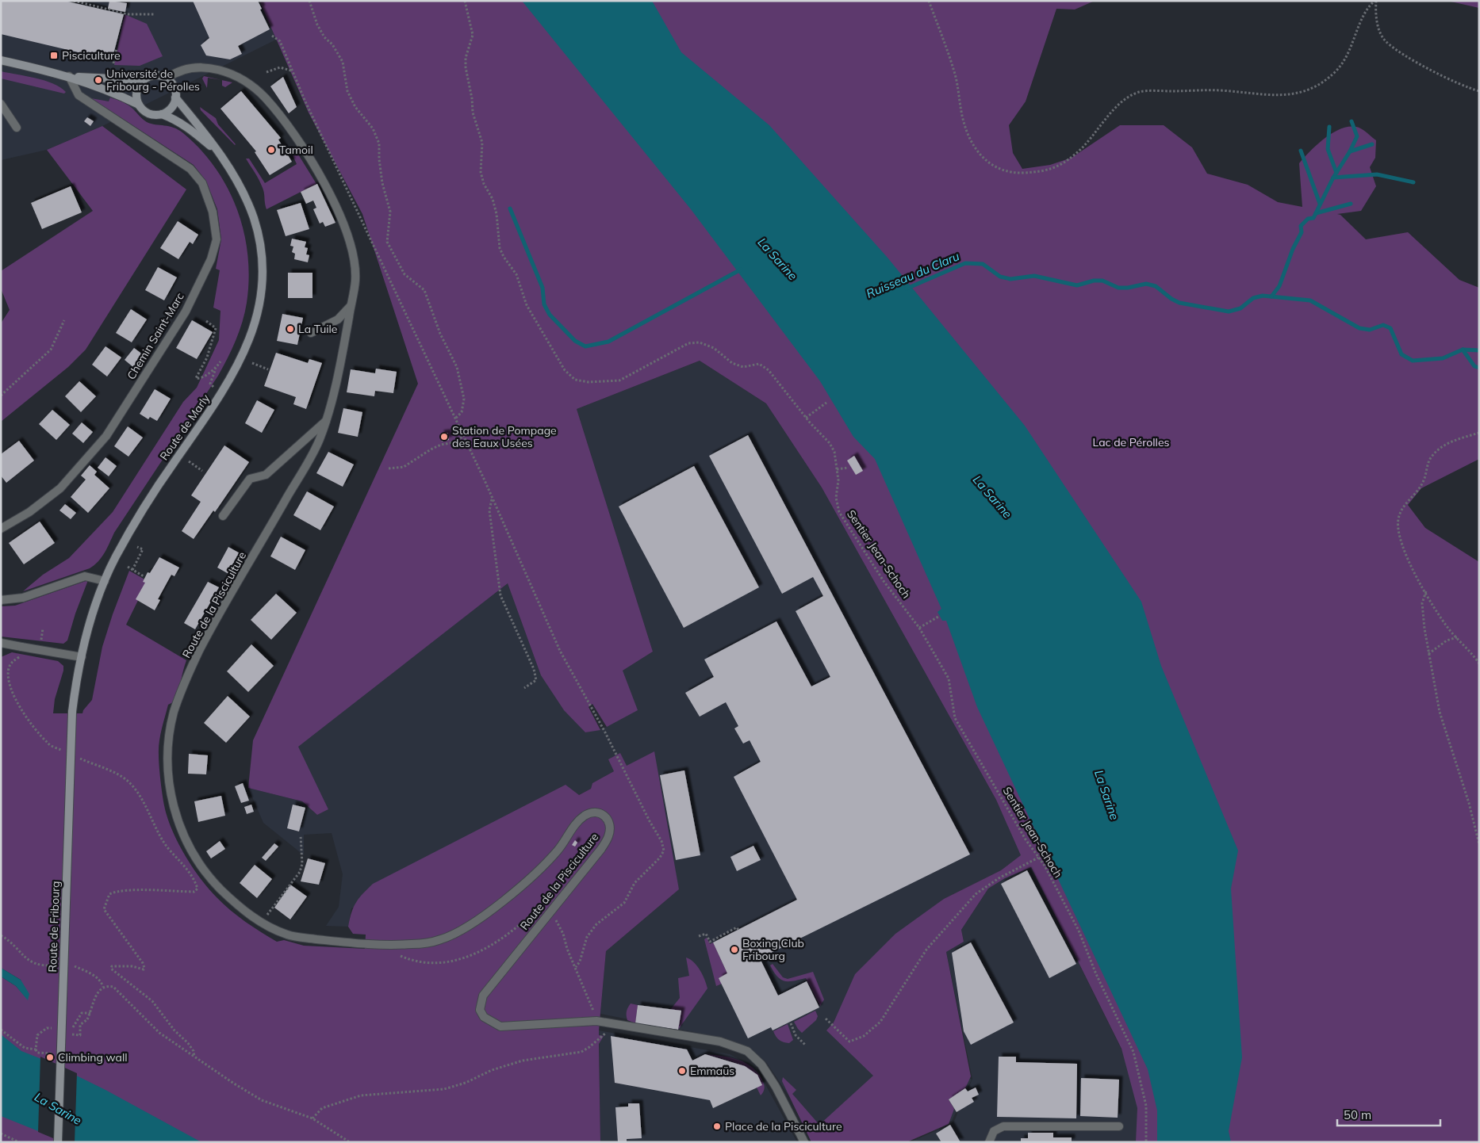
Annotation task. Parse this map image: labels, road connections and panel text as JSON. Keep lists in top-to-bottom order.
{
  "streets": {
    "main road": ["Route de Marly", "Route de Fribourg"],
    "street": ["Chemin Saint-Marc", "Route de la Pisciculture"],
    "path": ["Sentier Jean-Schoch"]
  },
  "crossings": [
    ["Route de Marly", "Route de la Pisciculture"],
    ["Route de Marly", "Route de Fribourg"]
  ],
  "water": ["La Sarine", "Ruisseau du Claru"],
  "parks": ["Lac de Pérolles"],
  "places": {
    "transit": ["Pisciculture"],
    "other": [
      "Université de Fribourg - Pérolles",
      "Tamoil",
      "La Tuile",
      "Station de Pompage des Eaux Usées",
      "Boxing Club Fribourg",
      "Climbing wall",
      "Emmaüs",
      "Place de la Pisciculture"
    ]
  },
  "scale_bar": "50 m"
}
